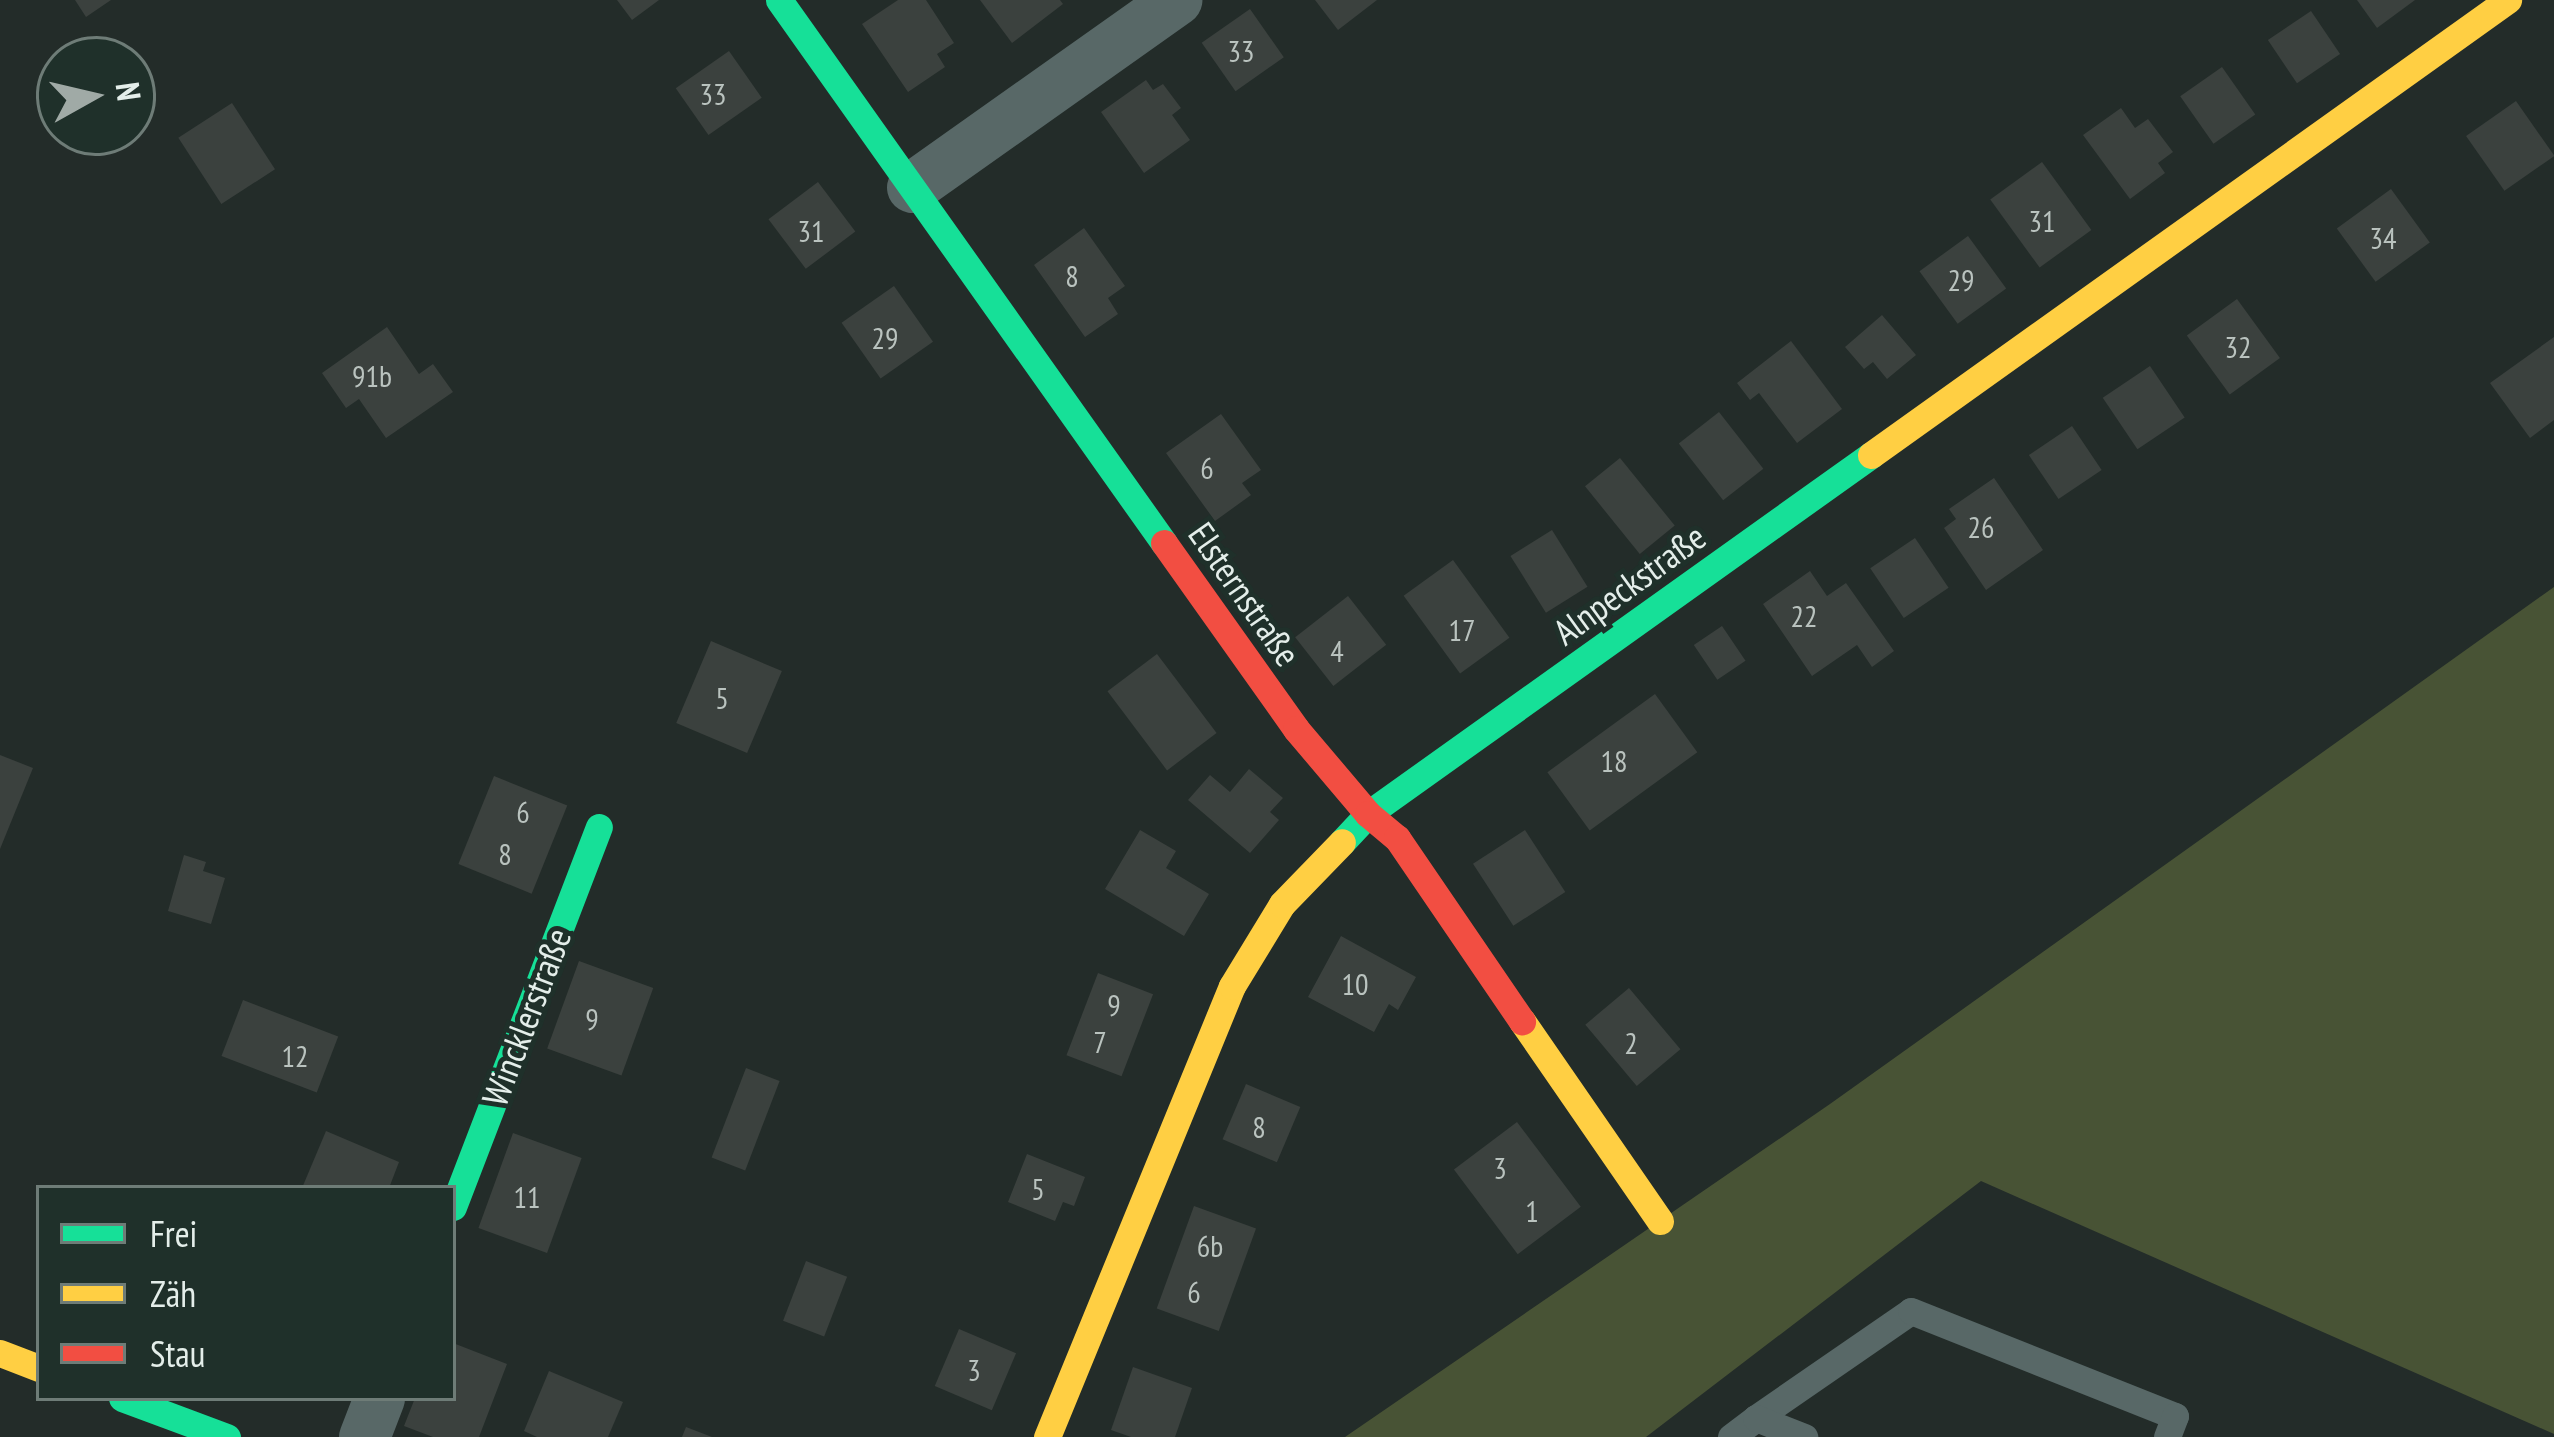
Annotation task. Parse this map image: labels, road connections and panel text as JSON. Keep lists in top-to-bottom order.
{
  "streets": {
    "street": ["Alnpeckstraße", "Elsternstraße", "Wincklerstraße"]
  },
  "crossings": [
    ["Alnpeckstraße", "Elsternstraße"]
  ],
  "house_numbers": [
    "33",
    "33",
    "31",
    "31",
    "34",
    "8",
    "29",
    "29",
    "32",
    "91b",
    "6",
    "26",
    "22",
    "17",
    "4",
    "5",
    "18",
    "6",
    "8",
    "10",
    "9",
    "9",
    "7",
    "2",
    "12",
    "8",
    "3",
    "5",
    "11",
    "1",
    "6b",
    "6",
    "3"
  ],
  "legend": ["Frei", "Zäh", "Stau"],
  "north": "right"
}
